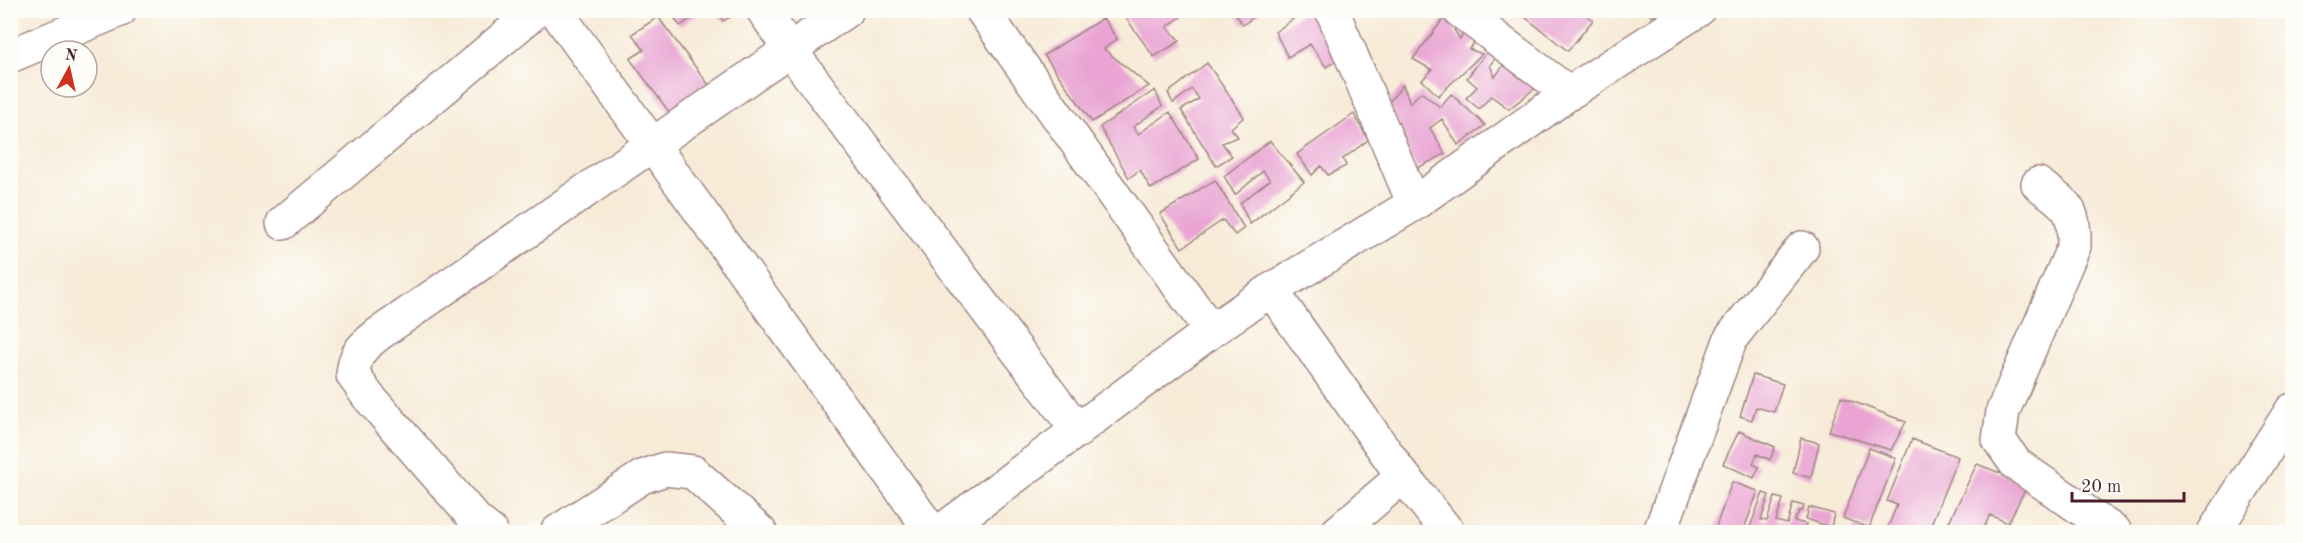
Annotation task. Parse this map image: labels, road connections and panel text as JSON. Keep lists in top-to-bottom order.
{
  "scale_bar": "20 m",
  "north": "top"
}
